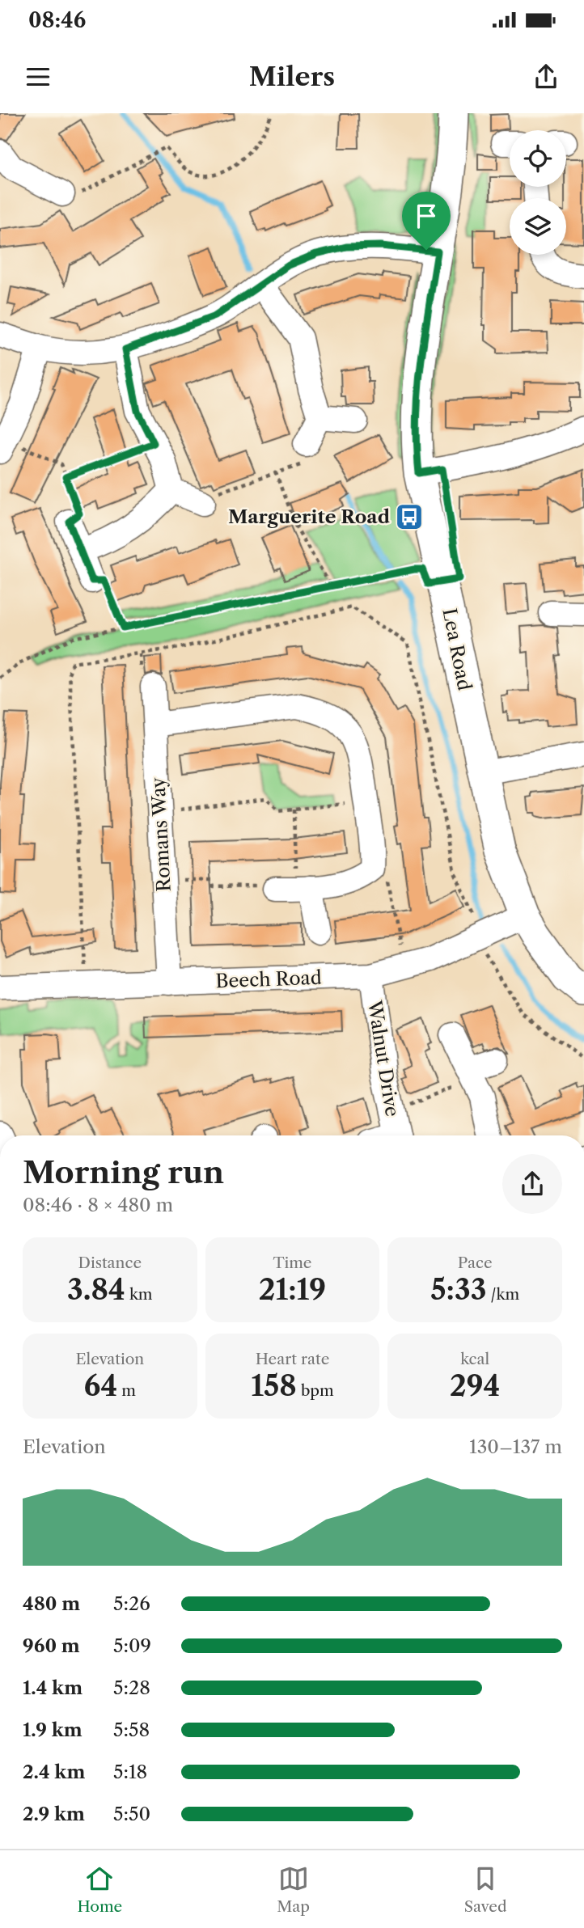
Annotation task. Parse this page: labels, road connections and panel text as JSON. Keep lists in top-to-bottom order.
{
  "streets": {
    "street": [
      "Lea Road",
      "Romans Way",
      "Beech Road",
      "Walnut Drive"
    ]
  },
  "crossings": [
    ["Lea Road", "Beech Road"],
    ["Romans Way", "Beech Road"],
    ["Beech Road", "Walnut Drive"]
  ],
  "places": {
    "bus stop": ["Marguerite Road"]
  },
  "page": {
    "status": "08:46",
    "header": "Milers",
    "heading": ["Morning run", "08:46 · 8 × 480 m"],
    "stats": [
      ["Distance", "3.84 km"],
      ["Time", "21:19"],
      ["Pace", "5:33 /km"],
      ["Elevation", "64 m"],
      ["Heart rate", "158 bpm"],
      ["kcal", "294"]
    ],
    "chart": ["Elevation", "130–137 m"],
    "list": [
      {
        "name": "480 m",
        "note": "5:26"
      },
      {
        "name": "960 m",
        "note": "5:09"
      },
      {
        "name": "1.4 km",
        "note": "5:28"
      },
      {
        "name": "1.9 km",
        "note": "5:58"
      },
      {
        "name": "2.4 km",
        "note": "5:18"
      },
      {
        "name": "2.9 km",
        "note": "5:50"
      }
    ],
    "tabs": ["Home", "Map", "Saved"]
  }
}
